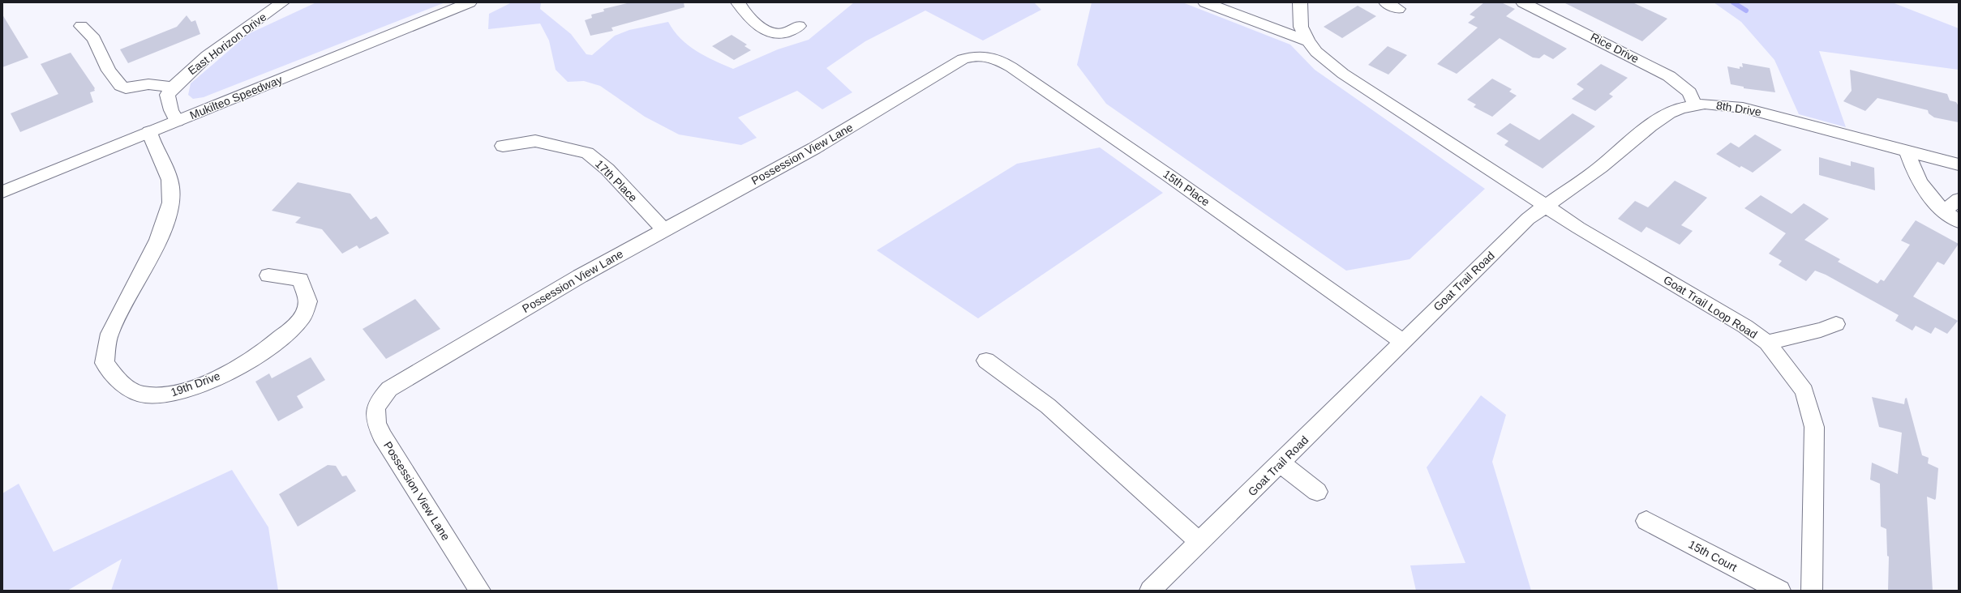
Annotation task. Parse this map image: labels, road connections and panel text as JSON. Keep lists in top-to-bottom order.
{
  "streets": {
    "street": [
      "East Horizon Drive",
      "Rice Drive",
      "Mukilteo Speedway",
      "8th Drive",
      "Possession View Lane",
      "17th Place",
      "15th Place",
      "Goat Trail Road",
      "Goat Trail Loop Road",
      "19th Drive",
      "15th Court"
    ]
  },
  "crossings": [
    ["Rice Drive", "8th Drive"],
    ["Mukilteo Speedway", "19th Drive"],
    ["8th Drive", "Goat Trail Road"],
    ["8th Drive", "Goat Trail Loop Road"],
    ["Possession View Lane", "17th Place"],
    ["Possession View Lane", "15th Place"],
    ["15th Place", "Goat Trail Road"],
    ["Goat Trail Road", "Goat Trail Loop Road"]
  ]
}
